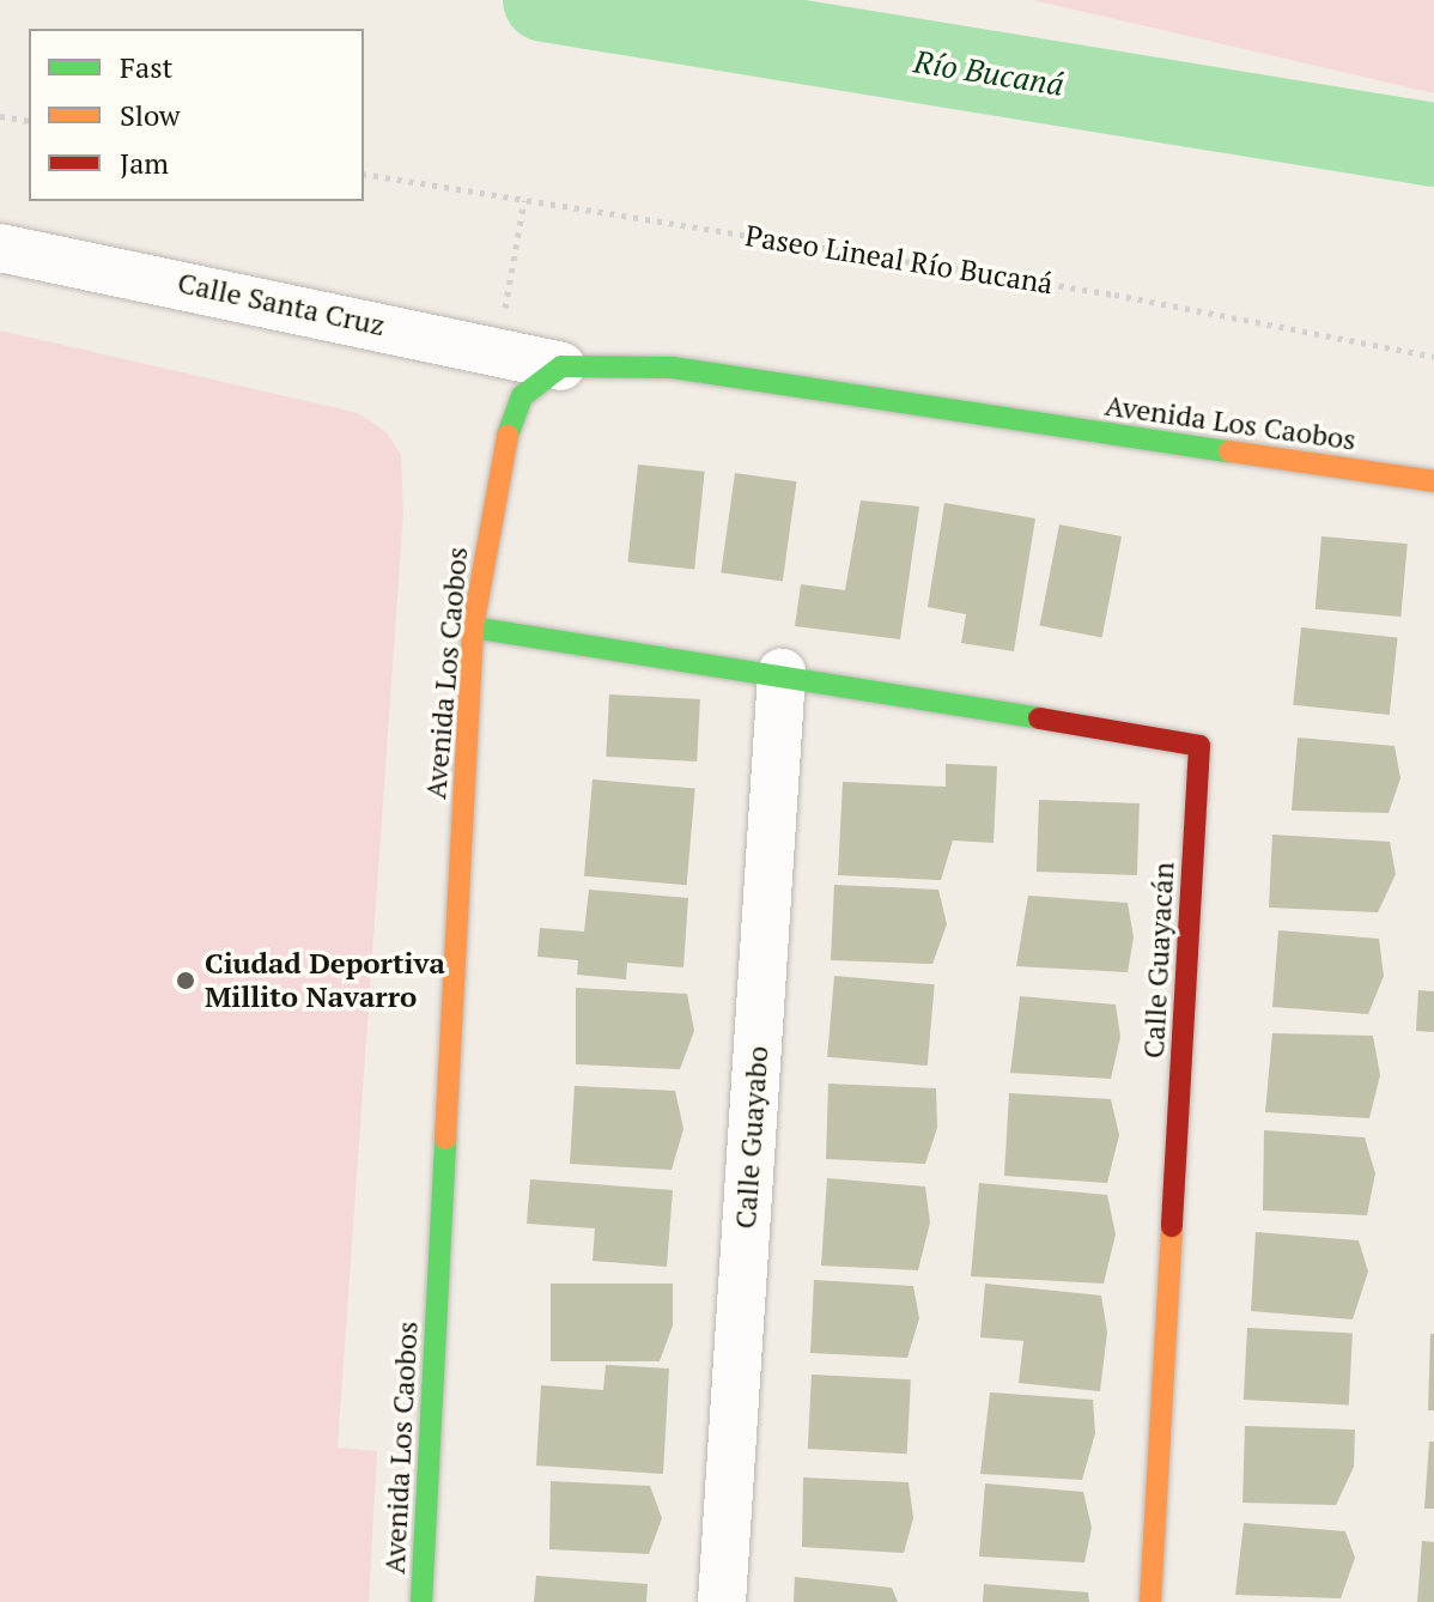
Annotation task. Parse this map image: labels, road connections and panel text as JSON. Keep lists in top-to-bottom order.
{
  "streets": {
    "street": [
      "Calle Santa Cruz",
      "Avenida Los Caobos",
      "Calle Guayacán",
      "Calle Guayabo"
    ],
    "path": ["Paseo Lineal Río Bucaná"]
  },
  "crossings": [
    ["Calle Santa Cruz", "Avenida Los Caobos"],
    ["Calle Guayacán", "Calle Guayabo"]
  ],
  "water": ["Río Bucaná"],
  "places": ["Ciudad Deportiva Millito Navarro"],
  "legend": ["Fast", "Slow", "Jam"]
}
